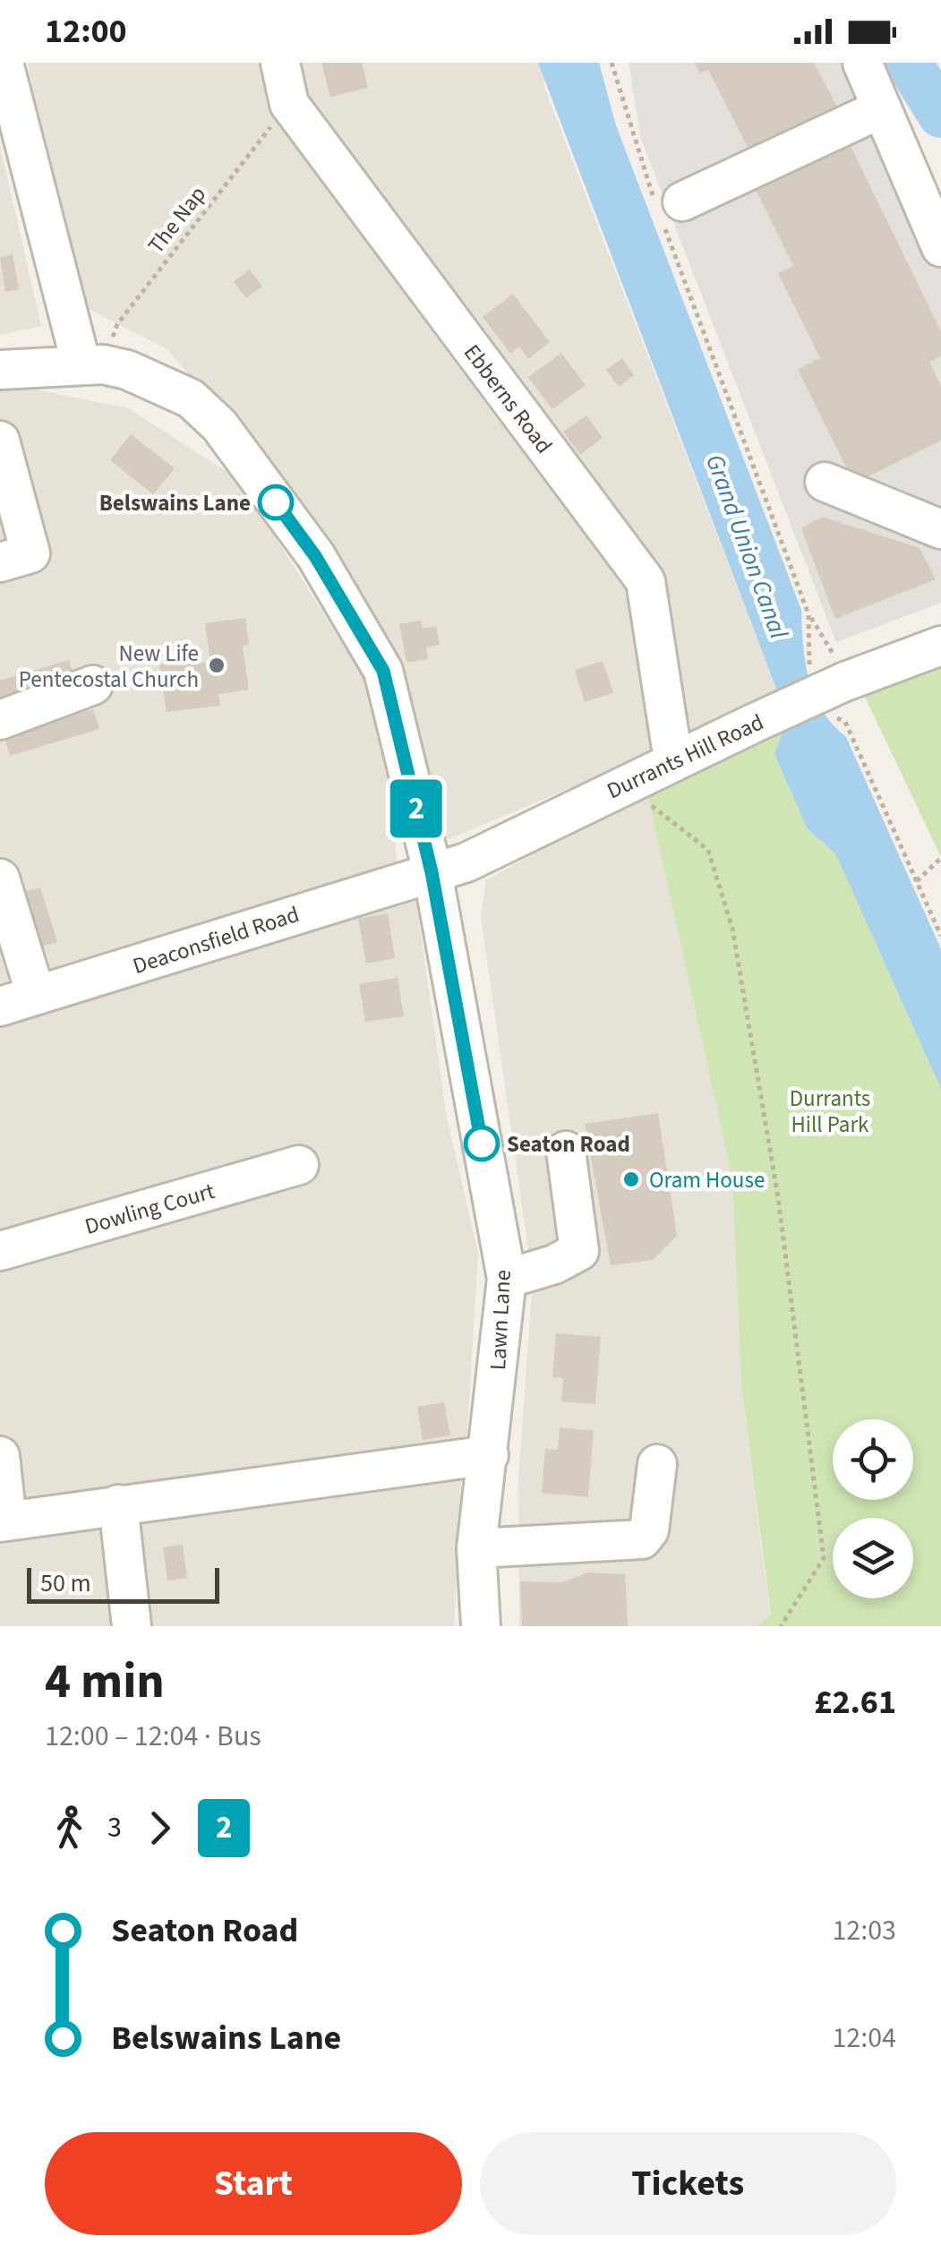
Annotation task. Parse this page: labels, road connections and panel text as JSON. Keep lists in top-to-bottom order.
{
  "streets": {
    "street": [
      "Ebberns Road",
      "Durrants Hill Road",
      "Deaconsfield Road",
      "Dowling Court",
      "Lawn Lane"
    ],
    "path": ["The Nap"]
  },
  "crossings": [
    ["The Nap", "Ebberns Road"],
    ["The Nap", "Lawn Lane"],
    ["Ebberns Road", "Durrants Hill Road"],
    ["Durrants Hill Road", "Deaconsfield Road"],
    ["Durrants Hill Road", "Lawn Lane"],
    ["Deaconsfield Road", "Lawn Lane"]
  ],
  "water": ["Grand Union Canal"],
  "parks": ["Durrants Hill Park"],
  "places": [
    "Belswains Lane",
    "New Life Pentecostal Church",
    "Seaton Road",
    "Oram House"
  ],
  "lines": ["bus line 2"],
  "scale_bar": "50 m",
  "page": {
    "status": "12:00",
    "on_map": "2",
    "scale": "50 m",
    "heading": ["4 min", "12:00 – 12:04 · Bus", "£2.61"],
    "legs": ["3", "2"],
    "list": [
      {
        "name": "Seaton Road",
        "value": "12:03"
      },
      {
        "name": "Belswains Lane",
        "value": "12:04"
      }
    ],
    "buttons": ["Start", "Tickets"]
  }
}
